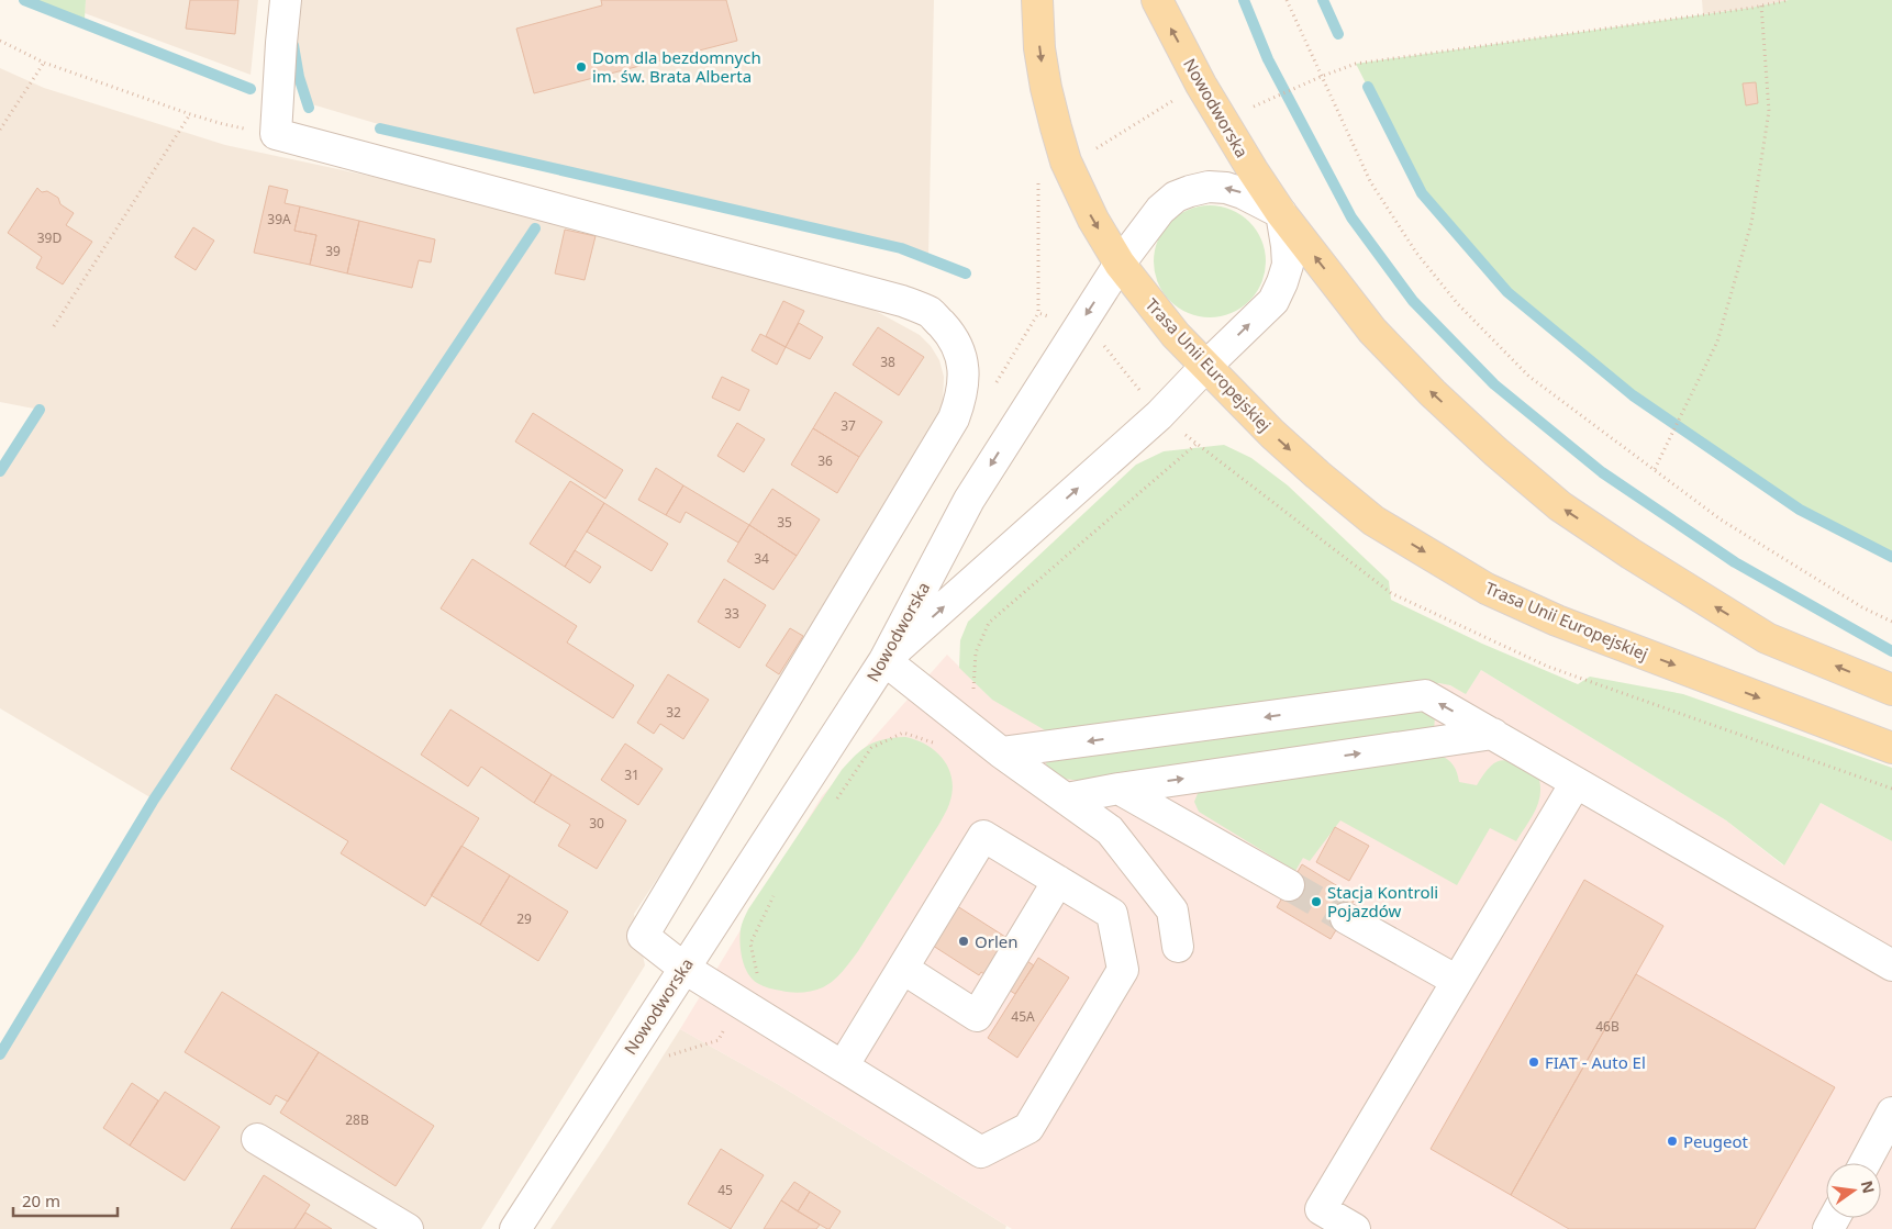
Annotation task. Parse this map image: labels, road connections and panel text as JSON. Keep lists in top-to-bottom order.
{
  "streets": {
    "main road": ["Nowodworska", "Trasa Unii Europejskiej"]
  },
  "crossings": [
    ["Nowodworska", "Trasa Unii Europejskiej"]
  ],
  "places": [
    "Dom dla bezdomnych im. św. Brata Alberta",
    "Stacja Kontroli Pojazdów",
    "Orlen",
    "FIAT - Auto El",
    "Peugeot"
  ],
  "house_numbers": [
    "39A",
    "39D",
    "39",
    "38",
    "37",
    "36",
    "35",
    "34",
    "33",
    "32",
    "31",
    "30",
    "29",
    "45A",
    "46B",
    "28B",
    "45"
  ],
  "scale_bar": "20 m",
  "north": "right"
}
